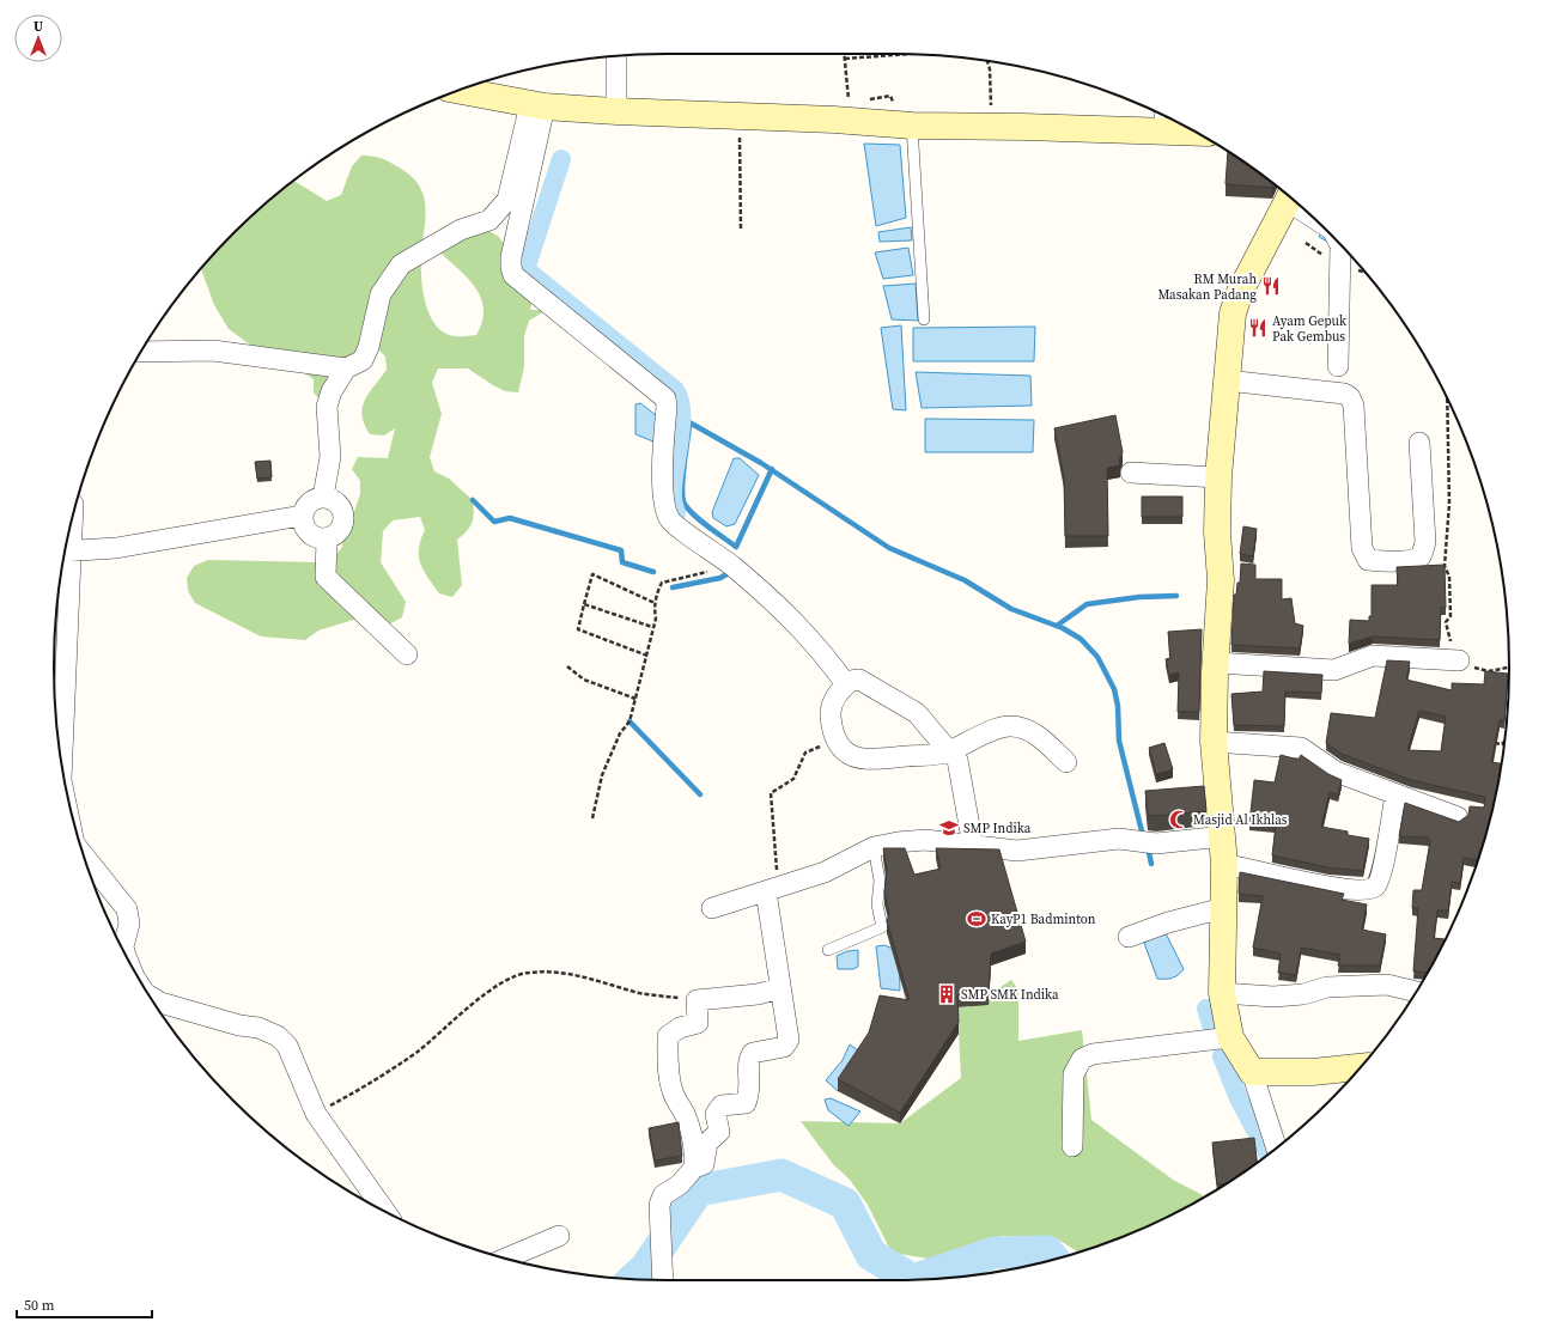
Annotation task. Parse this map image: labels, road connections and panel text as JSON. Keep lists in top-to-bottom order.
{
  "places": {
    "restaurant": ["RM Murah Masakan Padang", "Ayam Gepuk Pak Gembus"],
    "mosque": ["Masjid Al Ikhlas"],
    "school or university": ["SMP Indika"],
    "sports": ["KayP1 Badminton"],
    "building": ["SMP SMK Indika"]
  },
  "scale_bar": "50 m",
  "north": "top"
}
